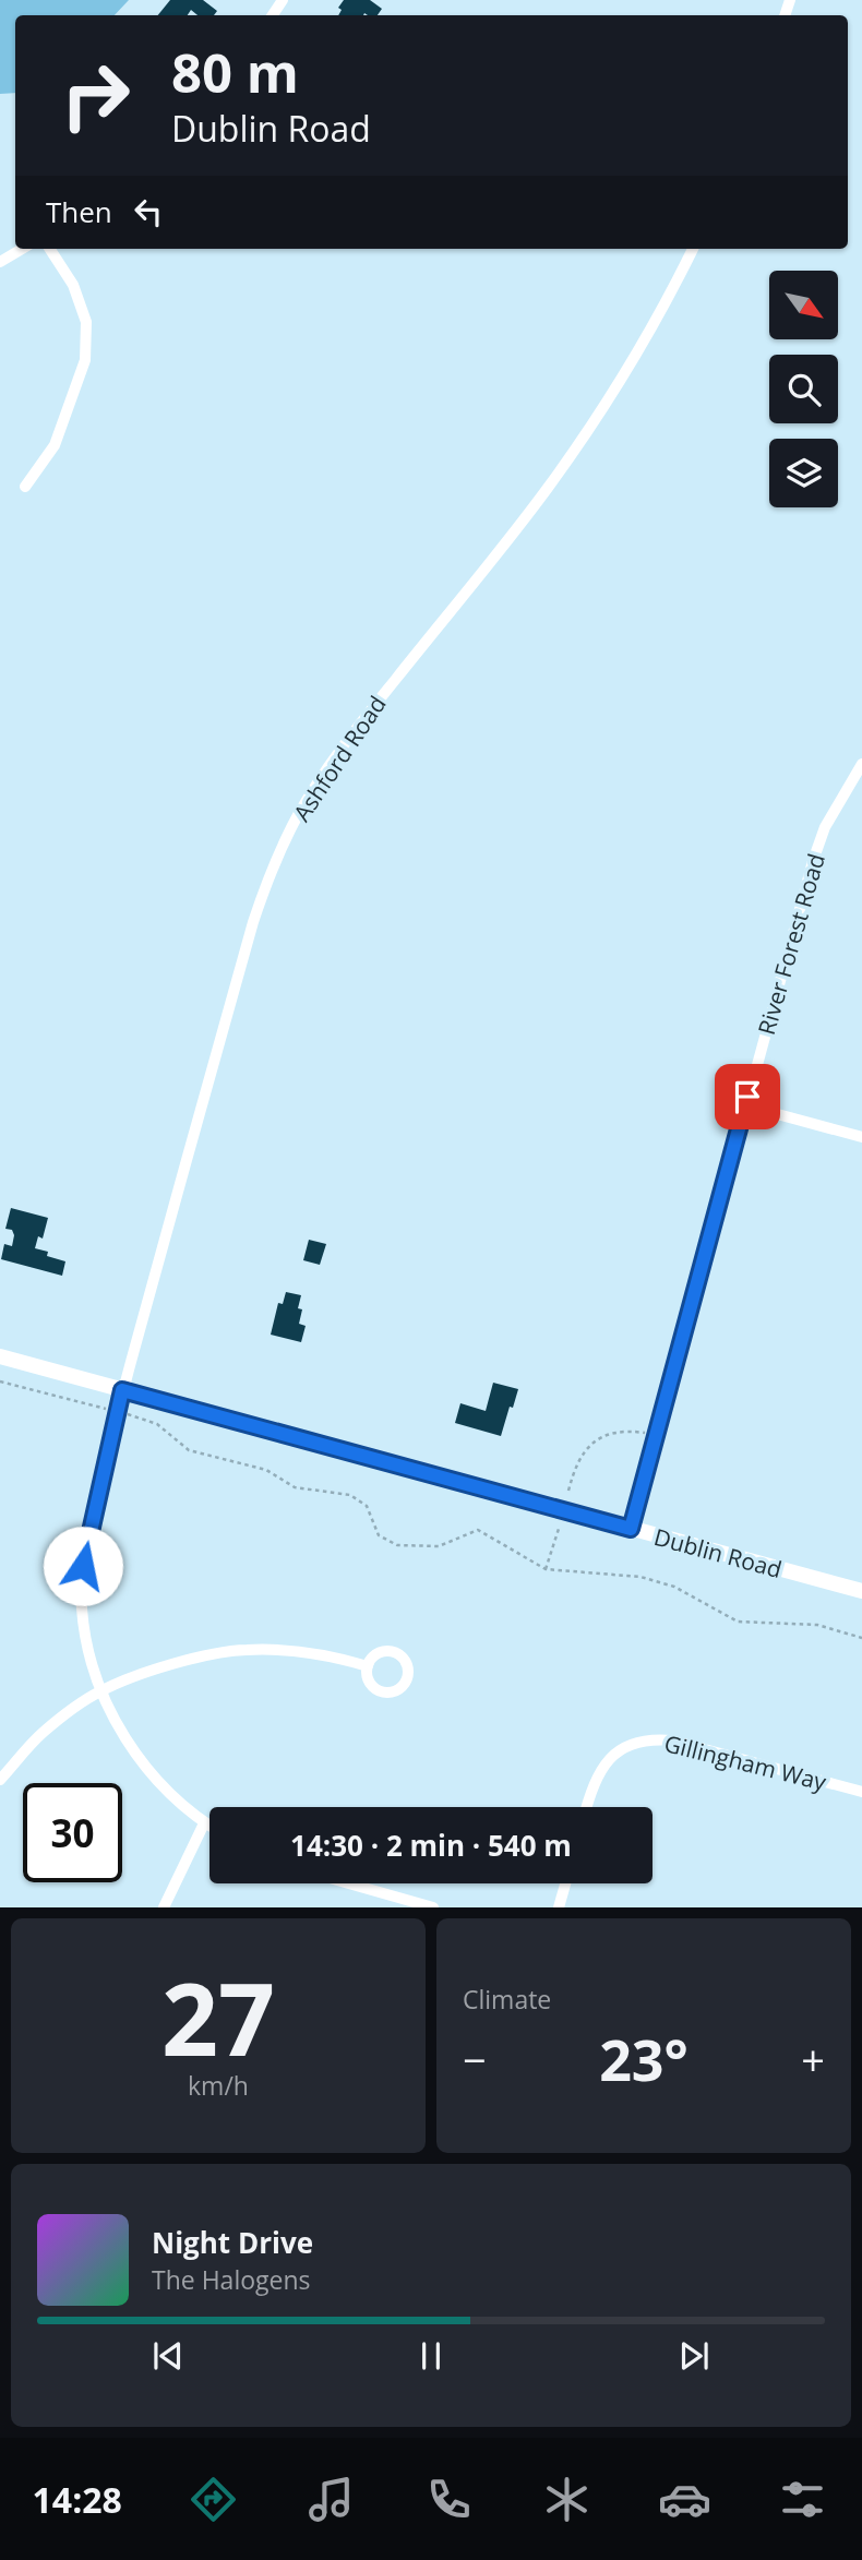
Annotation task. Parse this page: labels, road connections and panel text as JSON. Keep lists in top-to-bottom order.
{
  "streets": {
    "main road": ["Dublin Road"],
    "street": ["Ashford Road", "River Forest Road", "Gillingham Way"]
  },
  "crossings": [
    ["Ashford Road", "Dublin Road"],
    ["River Forest Road", "Dublin Road"]
  ],
  "north": "bottom right",
  "page": {
    "turn": ["80 m", "Dublin Road"],
    "then": "Then",
    "limit": "30",
    "trip": "14:30 · 2 min · 540 m",
    "tile": [
      ["27", "km/h"],
      "Climate"
    ],
    "heat": ["−", "23°", "+"],
    "song": ["Night Drive", "The Halogens"],
    "tabs": "14:28"
  }
}
